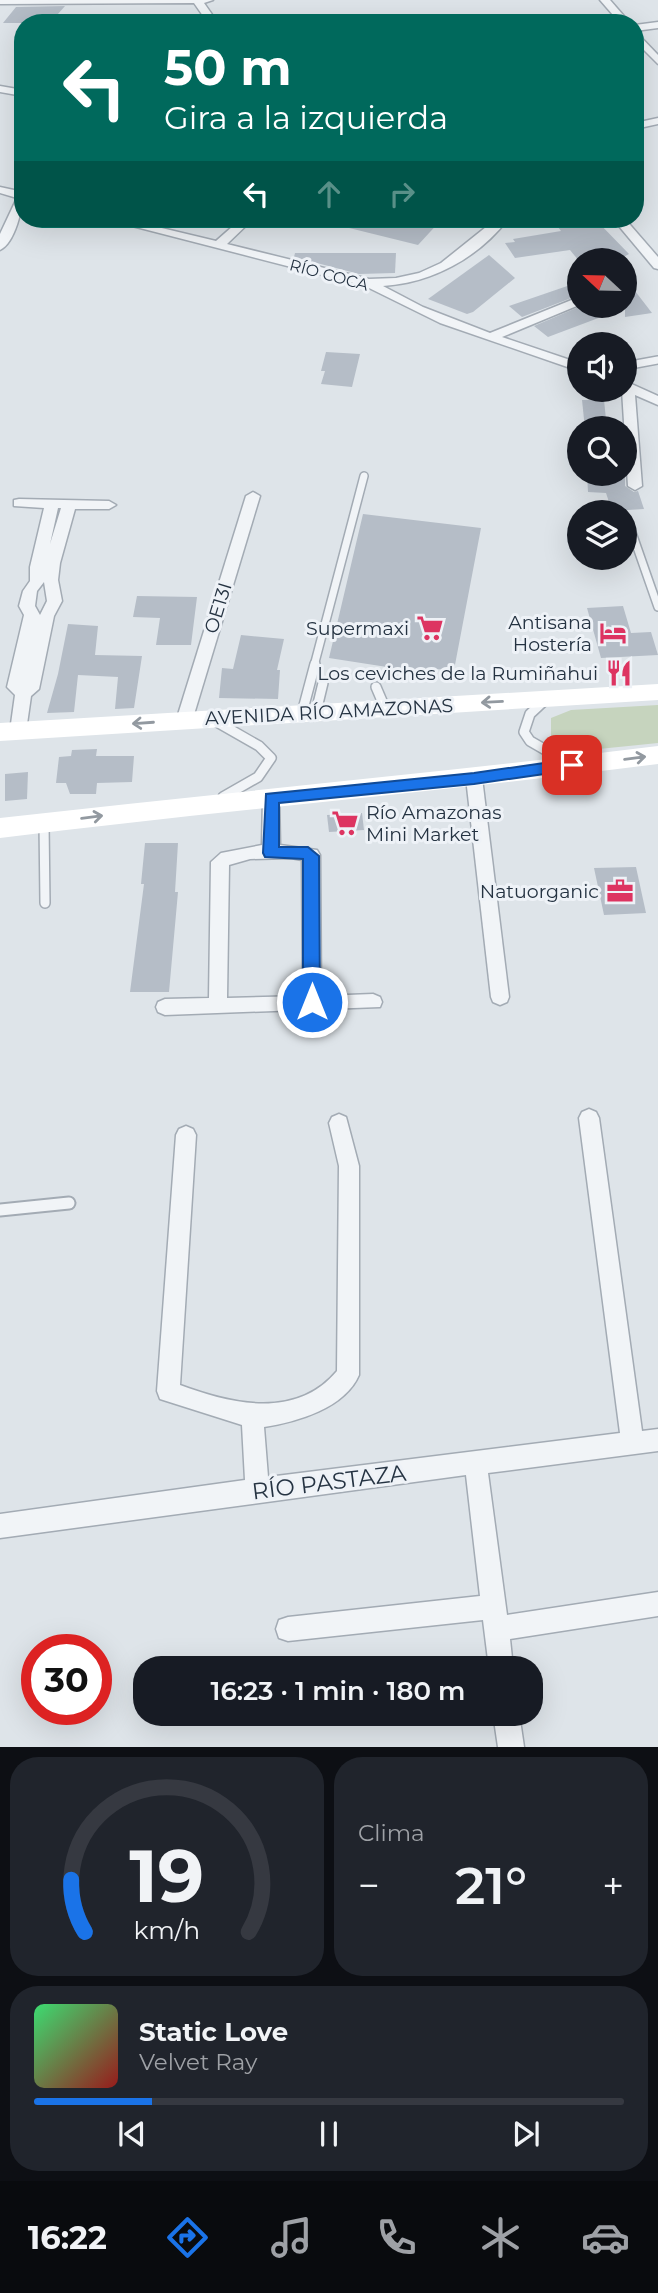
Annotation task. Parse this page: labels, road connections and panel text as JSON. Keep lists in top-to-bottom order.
{
  "streets": {
    "main road": ["AVENIDA RÍO AMAZONAS"],
    "street": ["RÍO COCA", "OE13I", "RÍO PASTAZA"]
  },
  "crossings": [
    ["OE13I", "AVENIDA RÍO AMAZONAS"]
  ],
  "places": {
    "supermarket": ["Supermaxi", "Río Amazonas Mini Market"],
    "hotel": ["Antisana Hostería"],
    "restaurant": ["Los ceviches de la Rumiñahui"],
    "office": ["Natuorganic"]
  },
  "north": "left",
  "page": {
    "turn": ["50 m", "Gira a la izquierda"],
    "limit": "30",
    "trip": "16:23 · 1 min · 180 m",
    "tile": "Clima",
    "heat": ["−", "21°", "+"],
    "song": ["Static Love", "Velvet Ray"],
    "tabs": "16:22",
    "gauge": ["19", "km/h"]
  }
}
